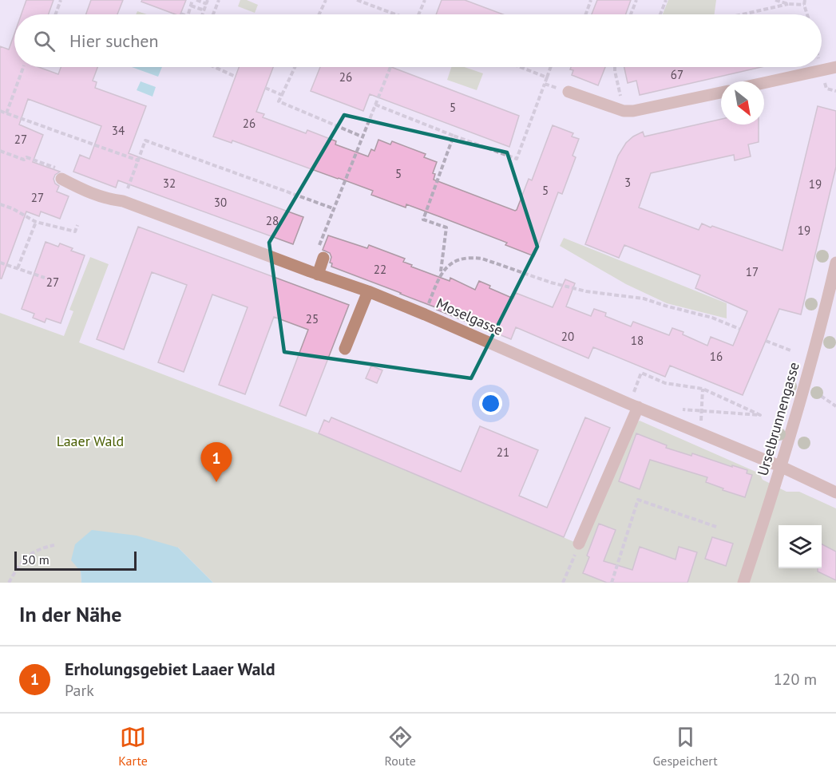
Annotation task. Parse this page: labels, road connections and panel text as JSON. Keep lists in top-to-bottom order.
{
  "streets": {
    "street": ["Moselgasse", "Urselbrunnengasse"]
  },
  "crossings": [
    ["Moselgasse", "Urselbrunnengasse"]
  ],
  "parks": ["Laaer Wald"],
  "house_numbers": [
    "67",
    "26",
    "5",
    "26",
    "34",
    "27",
    "5",
    "3",
    "32",
    "19",
    "5",
    "27",
    "30",
    "28",
    "19",
    "22",
    "17",
    "27",
    "25",
    "20",
    "18",
    "16",
    "21"
  ],
  "scale_bar": "50 m",
  "north": "bottom right",
  "page": {
    "search": "Hier suchen",
    "pins": "1",
    "scale": "50 m",
    "heading": "In der Nähe",
    "list": [
      {
        "mark": "1",
        "name": "Erholungsgebiet Laaer Wald",
        "note": "Park",
        "value": "120 m"
      }
    ],
    "nav": ["Karte", "Route", "Gespeichert"]
  }
}
